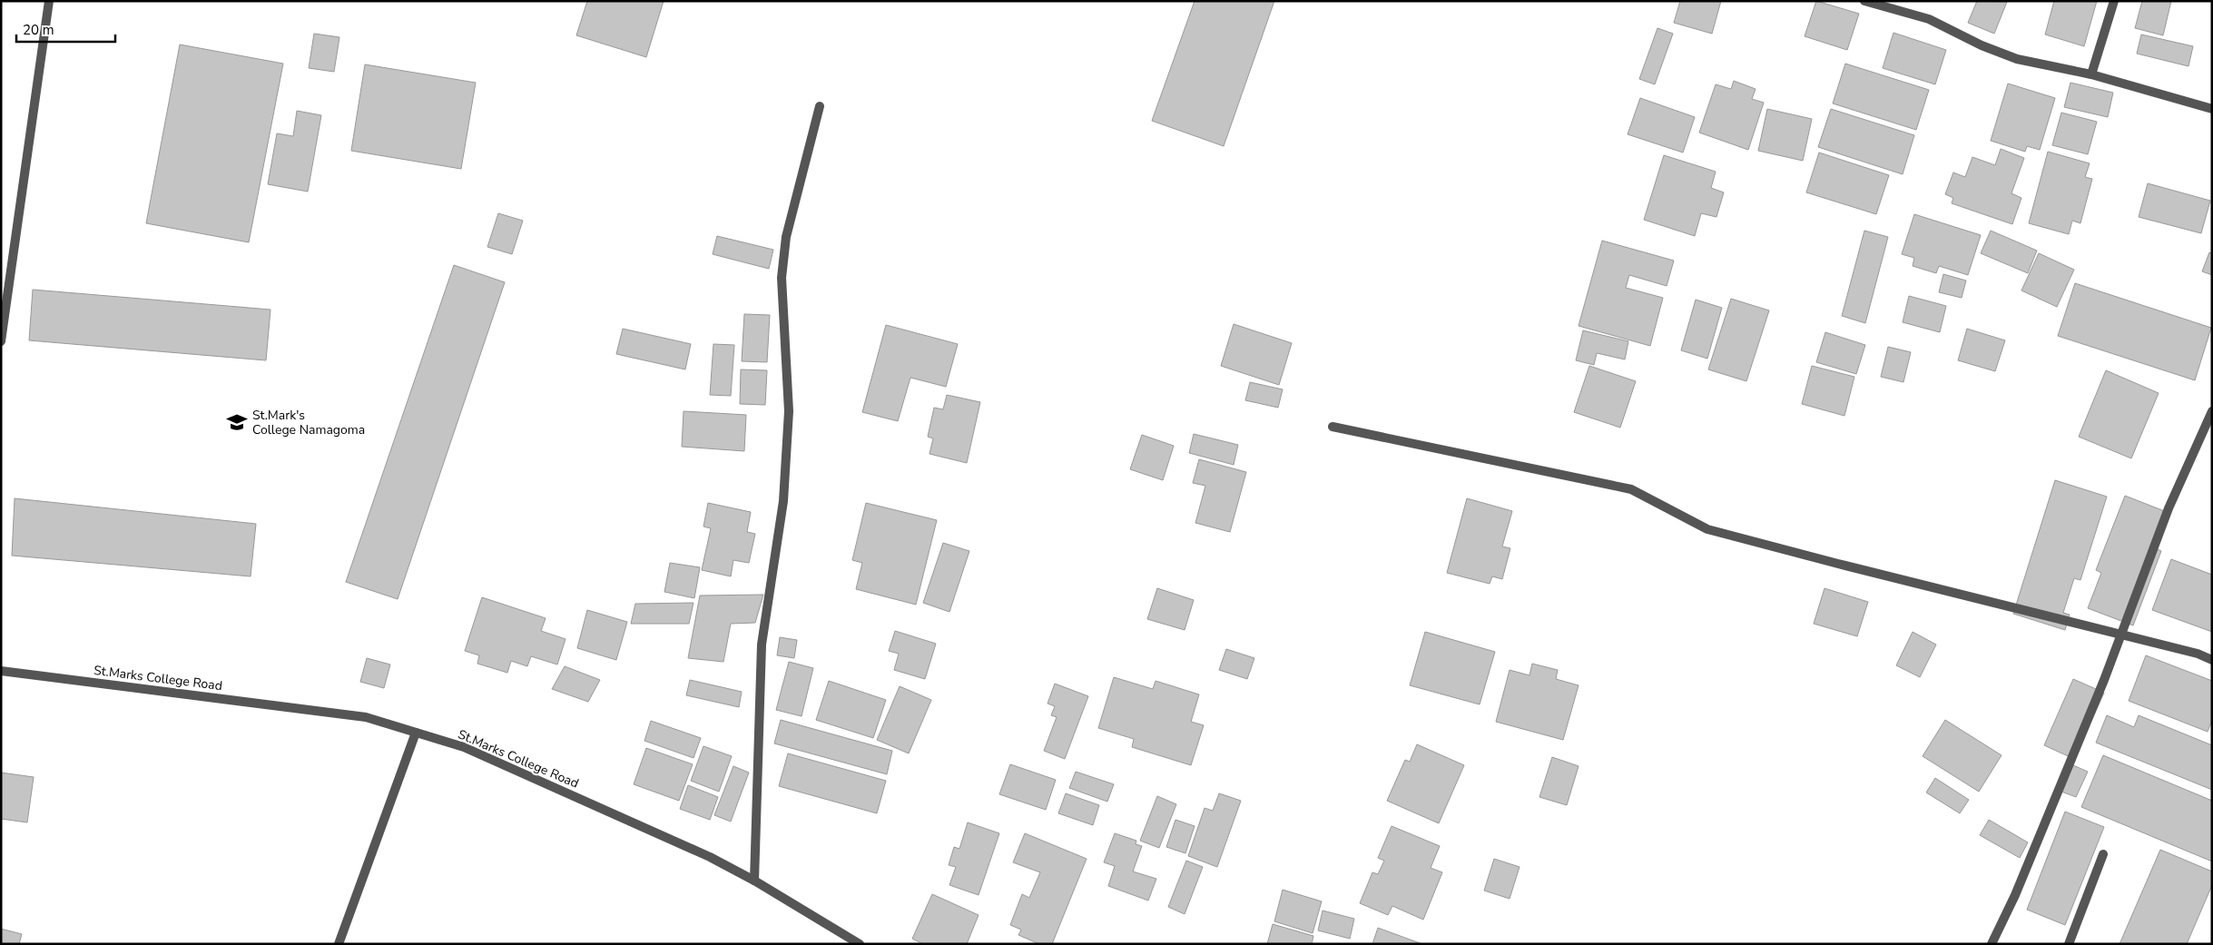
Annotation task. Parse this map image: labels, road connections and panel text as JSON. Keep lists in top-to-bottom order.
{
  "streets": {
    "street": ["St.Marks College Road"]
  },
  "places": {
    "school or university": ["St.Mark's College Namagoma"]
  },
  "scale_bar": "20 m"
}
